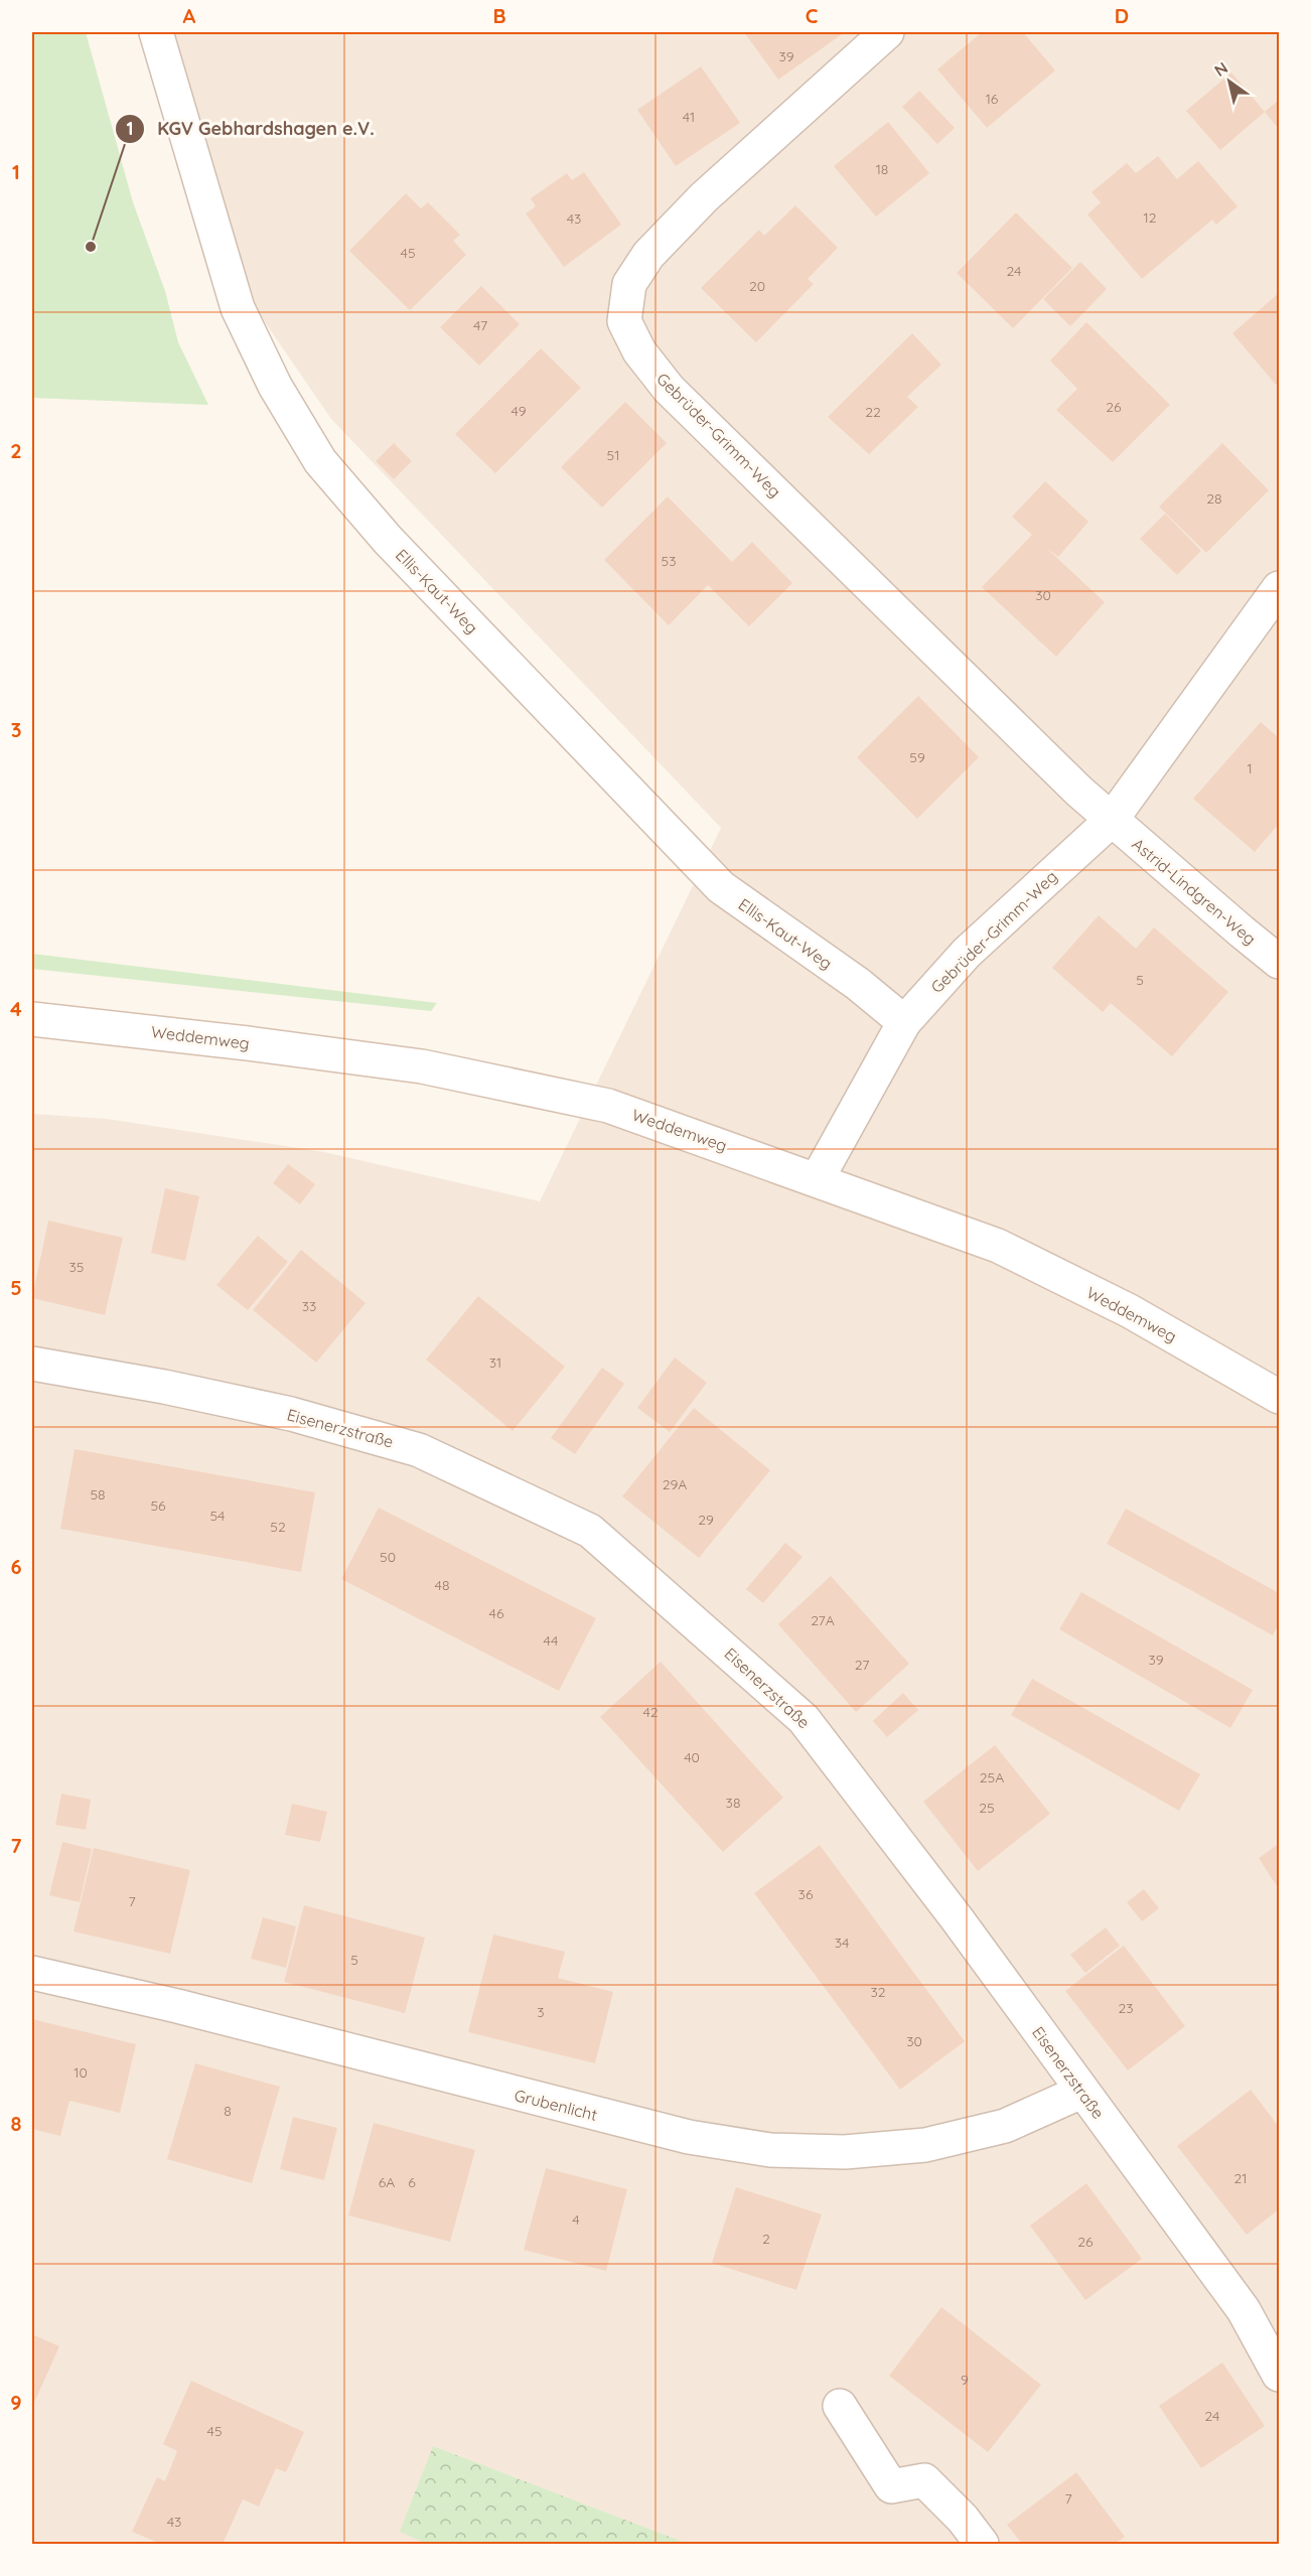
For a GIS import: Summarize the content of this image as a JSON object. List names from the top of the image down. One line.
{"streets":{"street":["Gebrüder-Grimm-Weg","Ellis-Kaut-Weg","Astrid-Lindgren-Weg","Weddemweg","Eisenerzstraße","Grubenlicht"]},"crossings":[["Gebrüder-Grimm-Weg","Ellis-Kaut-Weg"],["Gebrüder-Grimm-Weg","Astrid-Lindgren-Weg"],["Gebrüder-Grimm-Weg","Weddemweg"],["Eisenerzstraße","Grubenlicht"]],"places":["KGV Gebhardshagen e.V."],"house_numbers":["39","16","41","18","12","43","45","24","20","47","26","49","22","51","28","53","30","59","1","5","35","33","31","29A","58","56","54","29","52","50","48","46","27A","44","39","27","42","40","25A","38","25","36","7","34","5","32","23","3","30","10","8","21","6A","6","4","2","26","9","24","45","7","43"],"north":"top left","grid":{"columns":["A","B","C","D"],"rows":["1","2","3","4","5","6","7","8","9"]}}
